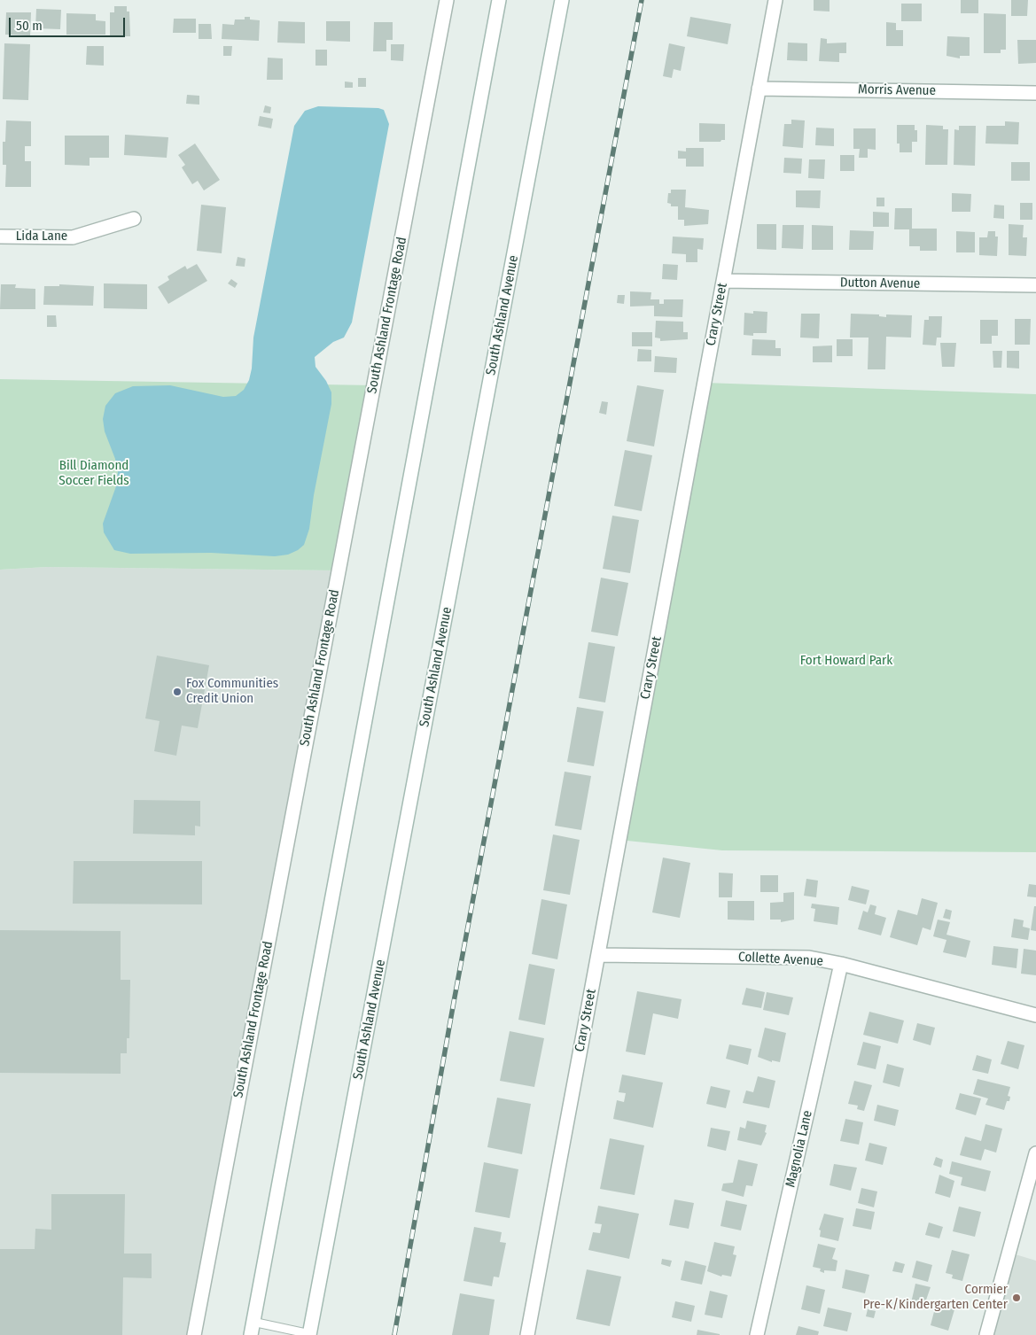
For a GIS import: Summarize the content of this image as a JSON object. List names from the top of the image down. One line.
{"streets":{"street":["Morris Avenue","Lida Lane","Dutton Avenue","Crary Street","South Ashland Frontage Road","South Ashland Avenue","Collette Avenue","Magnolia Lane"]},"crossings":[["Morris Avenue","Crary Street"],["Dutton Avenue","Crary Street"],["Crary Street","Collette Avenue"],["Collette Avenue","Magnolia Lane"]],"parks":["Bill Diamond Soccer Fields","Fort Howard Park"],"places":["Fox Communities Credit Union","Cormier Pre-K/Kindergarten Center"],"scale_bar":"50 m"}
